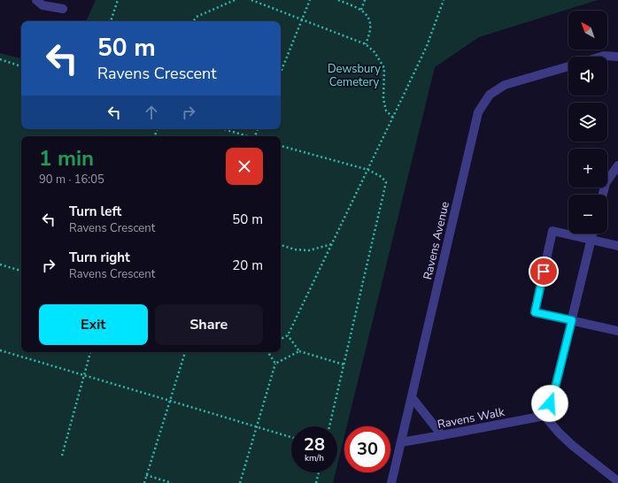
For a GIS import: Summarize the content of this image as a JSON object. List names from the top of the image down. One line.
{"streets":{"street":["Ravens Avenue","Ravens Walk"]},"crossings":[["Ravens Avenue","Ravens Walk"]],"parks":["Dewsbury Cemetery"],"north":"top left","page":{"map_buttons":["+","−"],"turn":["50 m","Ravens Crescent"],"heading":["1 min","90 m · 16:05"],"list":[{"name":"Turn left","note":"Ravens Crescent","value":"50 m"},{"name":"Turn right","note":"Ravens Crescent","value":"20 m"}],"buttons":["Exit","Share"],"speed":"28 km/h","limit":"30"}}
